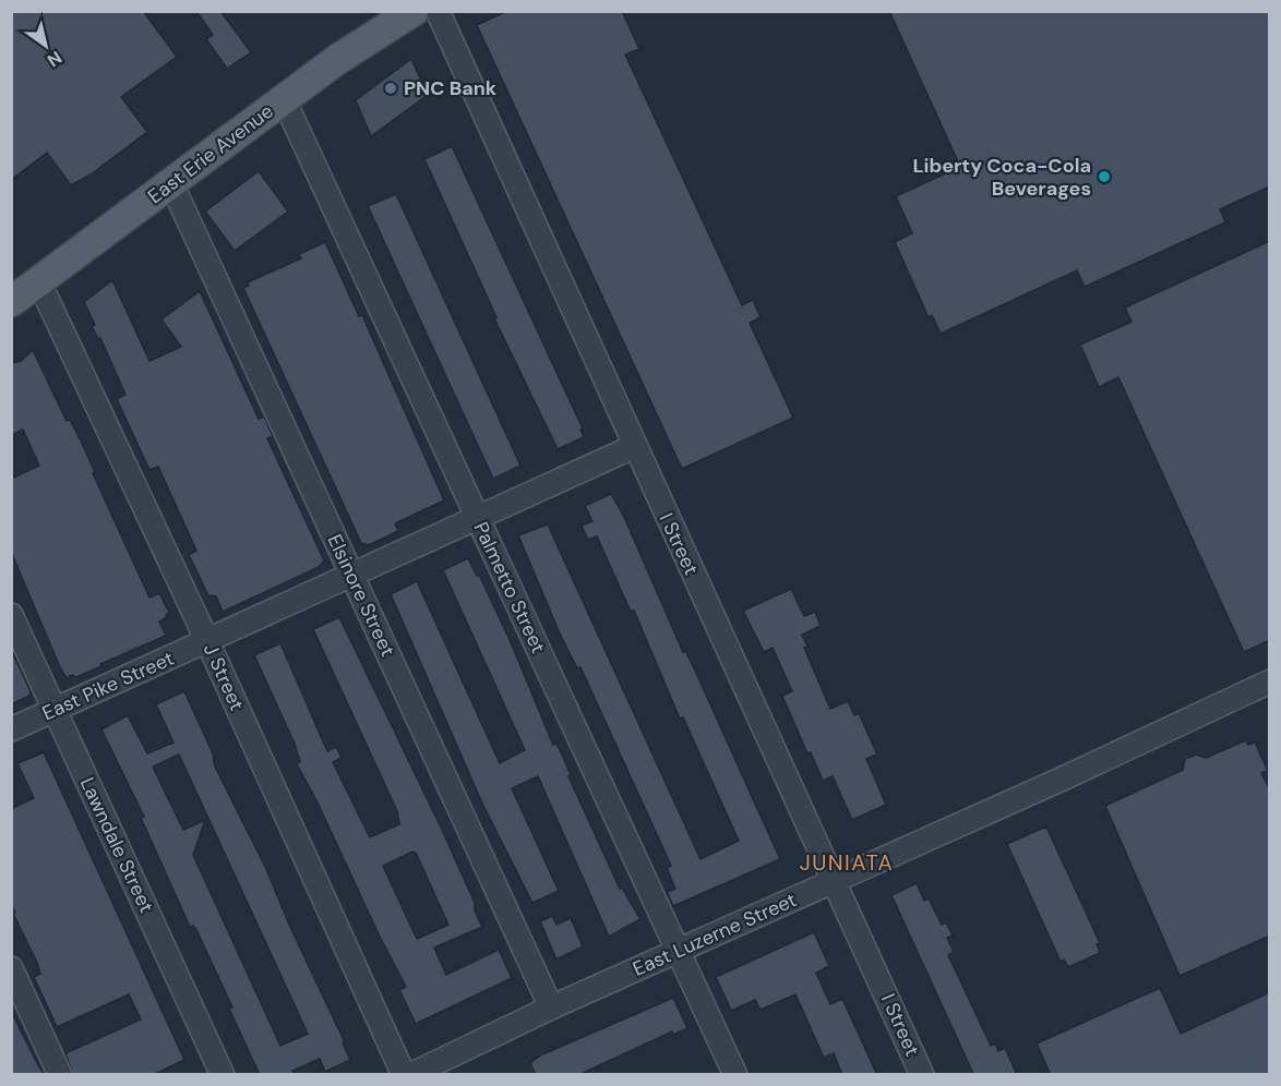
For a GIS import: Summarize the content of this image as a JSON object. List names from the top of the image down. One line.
{"streets":{"main road":["East Erie Avenue"],"street":["I Street","Palmetto Street","Elsinore Street","J Street","East Pike Street","Lawndale Street","East Luzerne Street"]},"crossings":[["East Erie Avenue","Palmetto Street"],["East Erie Avenue","Elsinore Street"],["East Erie Avenue","J Street"],["I Street","East Pike Street"],["I Street","East Luzerne Street"],["Palmetto Street","East Pike Street"],["Palmetto Street","East Luzerne Street"],["Elsinore Street","East Pike Street"],["Elsinore Street","East Luzerne Street"],["J Street","East Pike Street"],["East Pike Street","Lawndale Street"]],"districts":["JUNIATA"],"places":["PNC Bank","Liberty Coca-Cola Beverages"],"north":"bottom right"}
